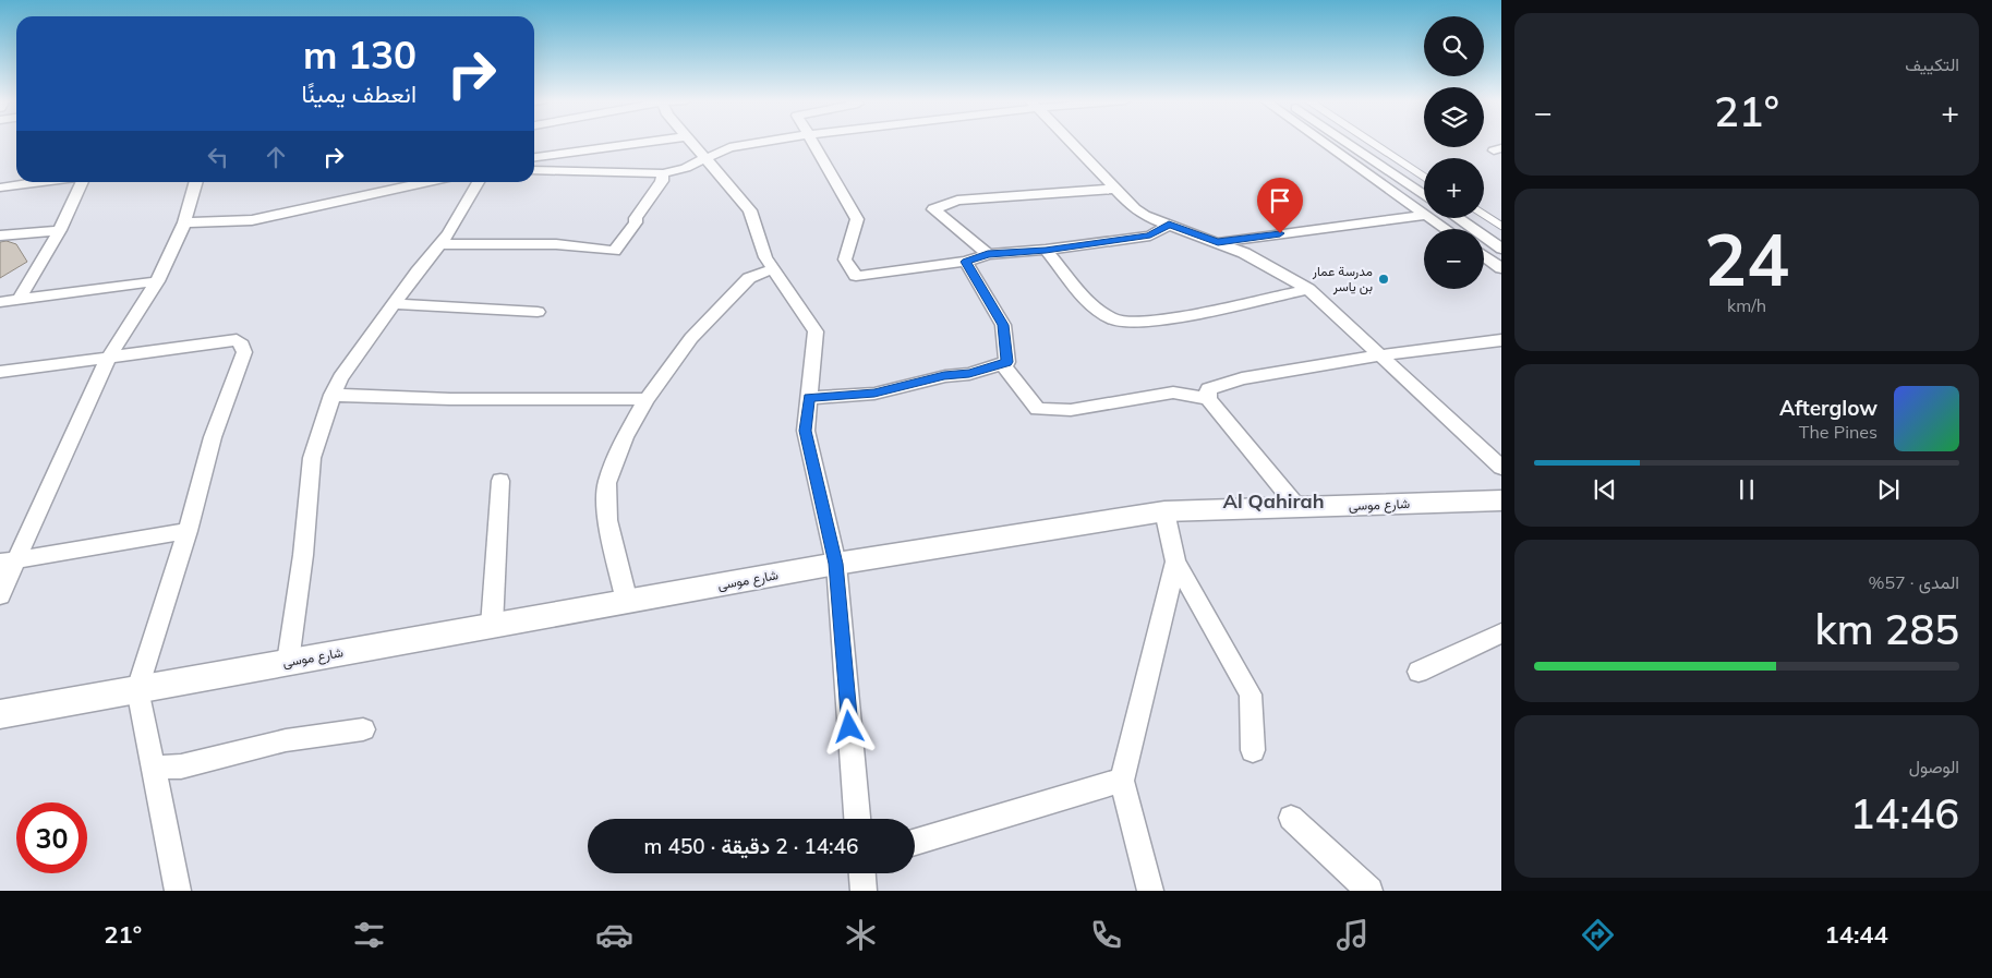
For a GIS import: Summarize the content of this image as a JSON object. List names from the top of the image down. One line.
{"streets":{"street":["شارع موسى"]},"districts":["Al Qahirah"],"places":["مدرسة عمار بن ياسر"],"page":{"tile":["التكييف",["24","km/h"],["المدى · 57%","285 km"],["الوصول","14:46"]],"map_buttons":["+","−"],"turn":["130 m","انعطف يمينًا"],"heat":["−","21°","+"],"song":["Afterglow","The Pines"],"limit":"30","trip":"14:46 · 2 دقيقة · 450 m","tabs":["14:44","21°"]}}
